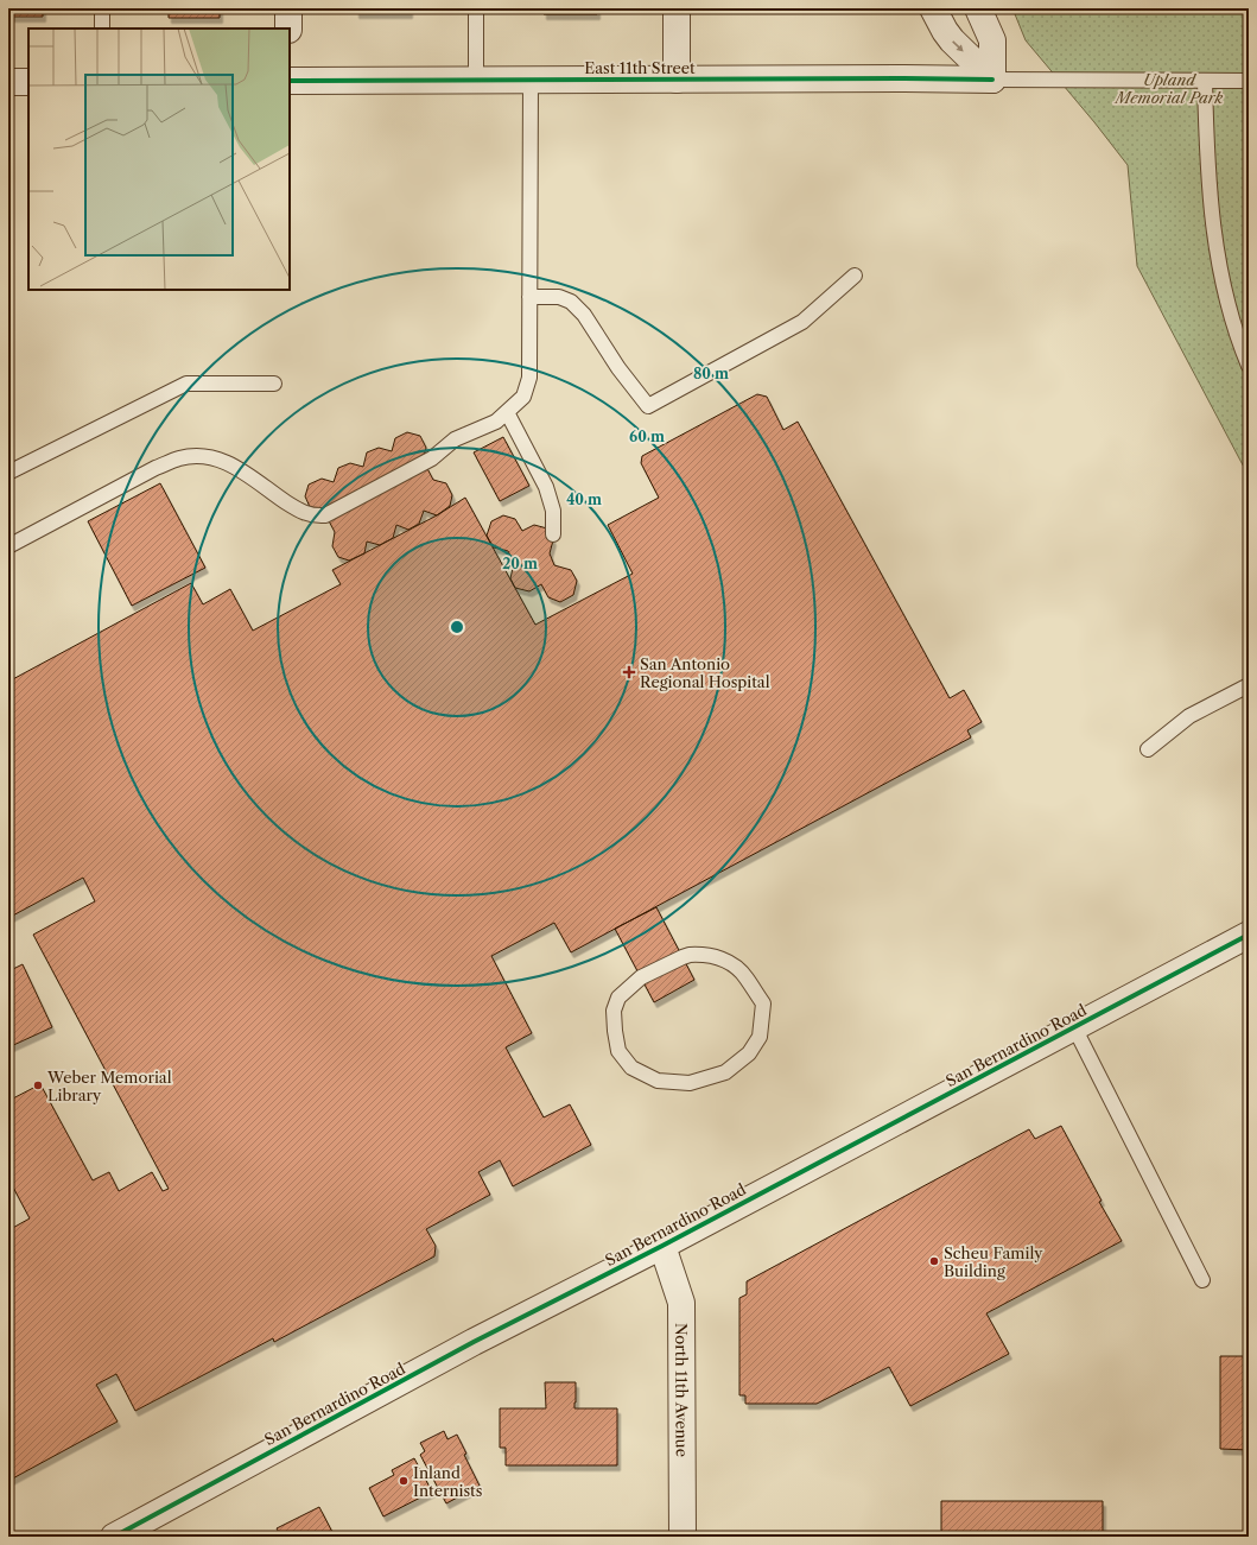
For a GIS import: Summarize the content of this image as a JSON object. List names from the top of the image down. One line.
{"streets":{"street":["East 11th Street","San Bernardino Road","North 11th Avenue"]},"crossings":[["San Bernardino Road","North 11th Avenue"]],"parks":["Upland Memorial Park"],"places":{"health":["San Antonio Regional Hospital"],"other":["Weber Memorial Library","Scheu Family Building","Inland Internists"]},"rings":["80 m","60 m","40 m","20 m"]}
